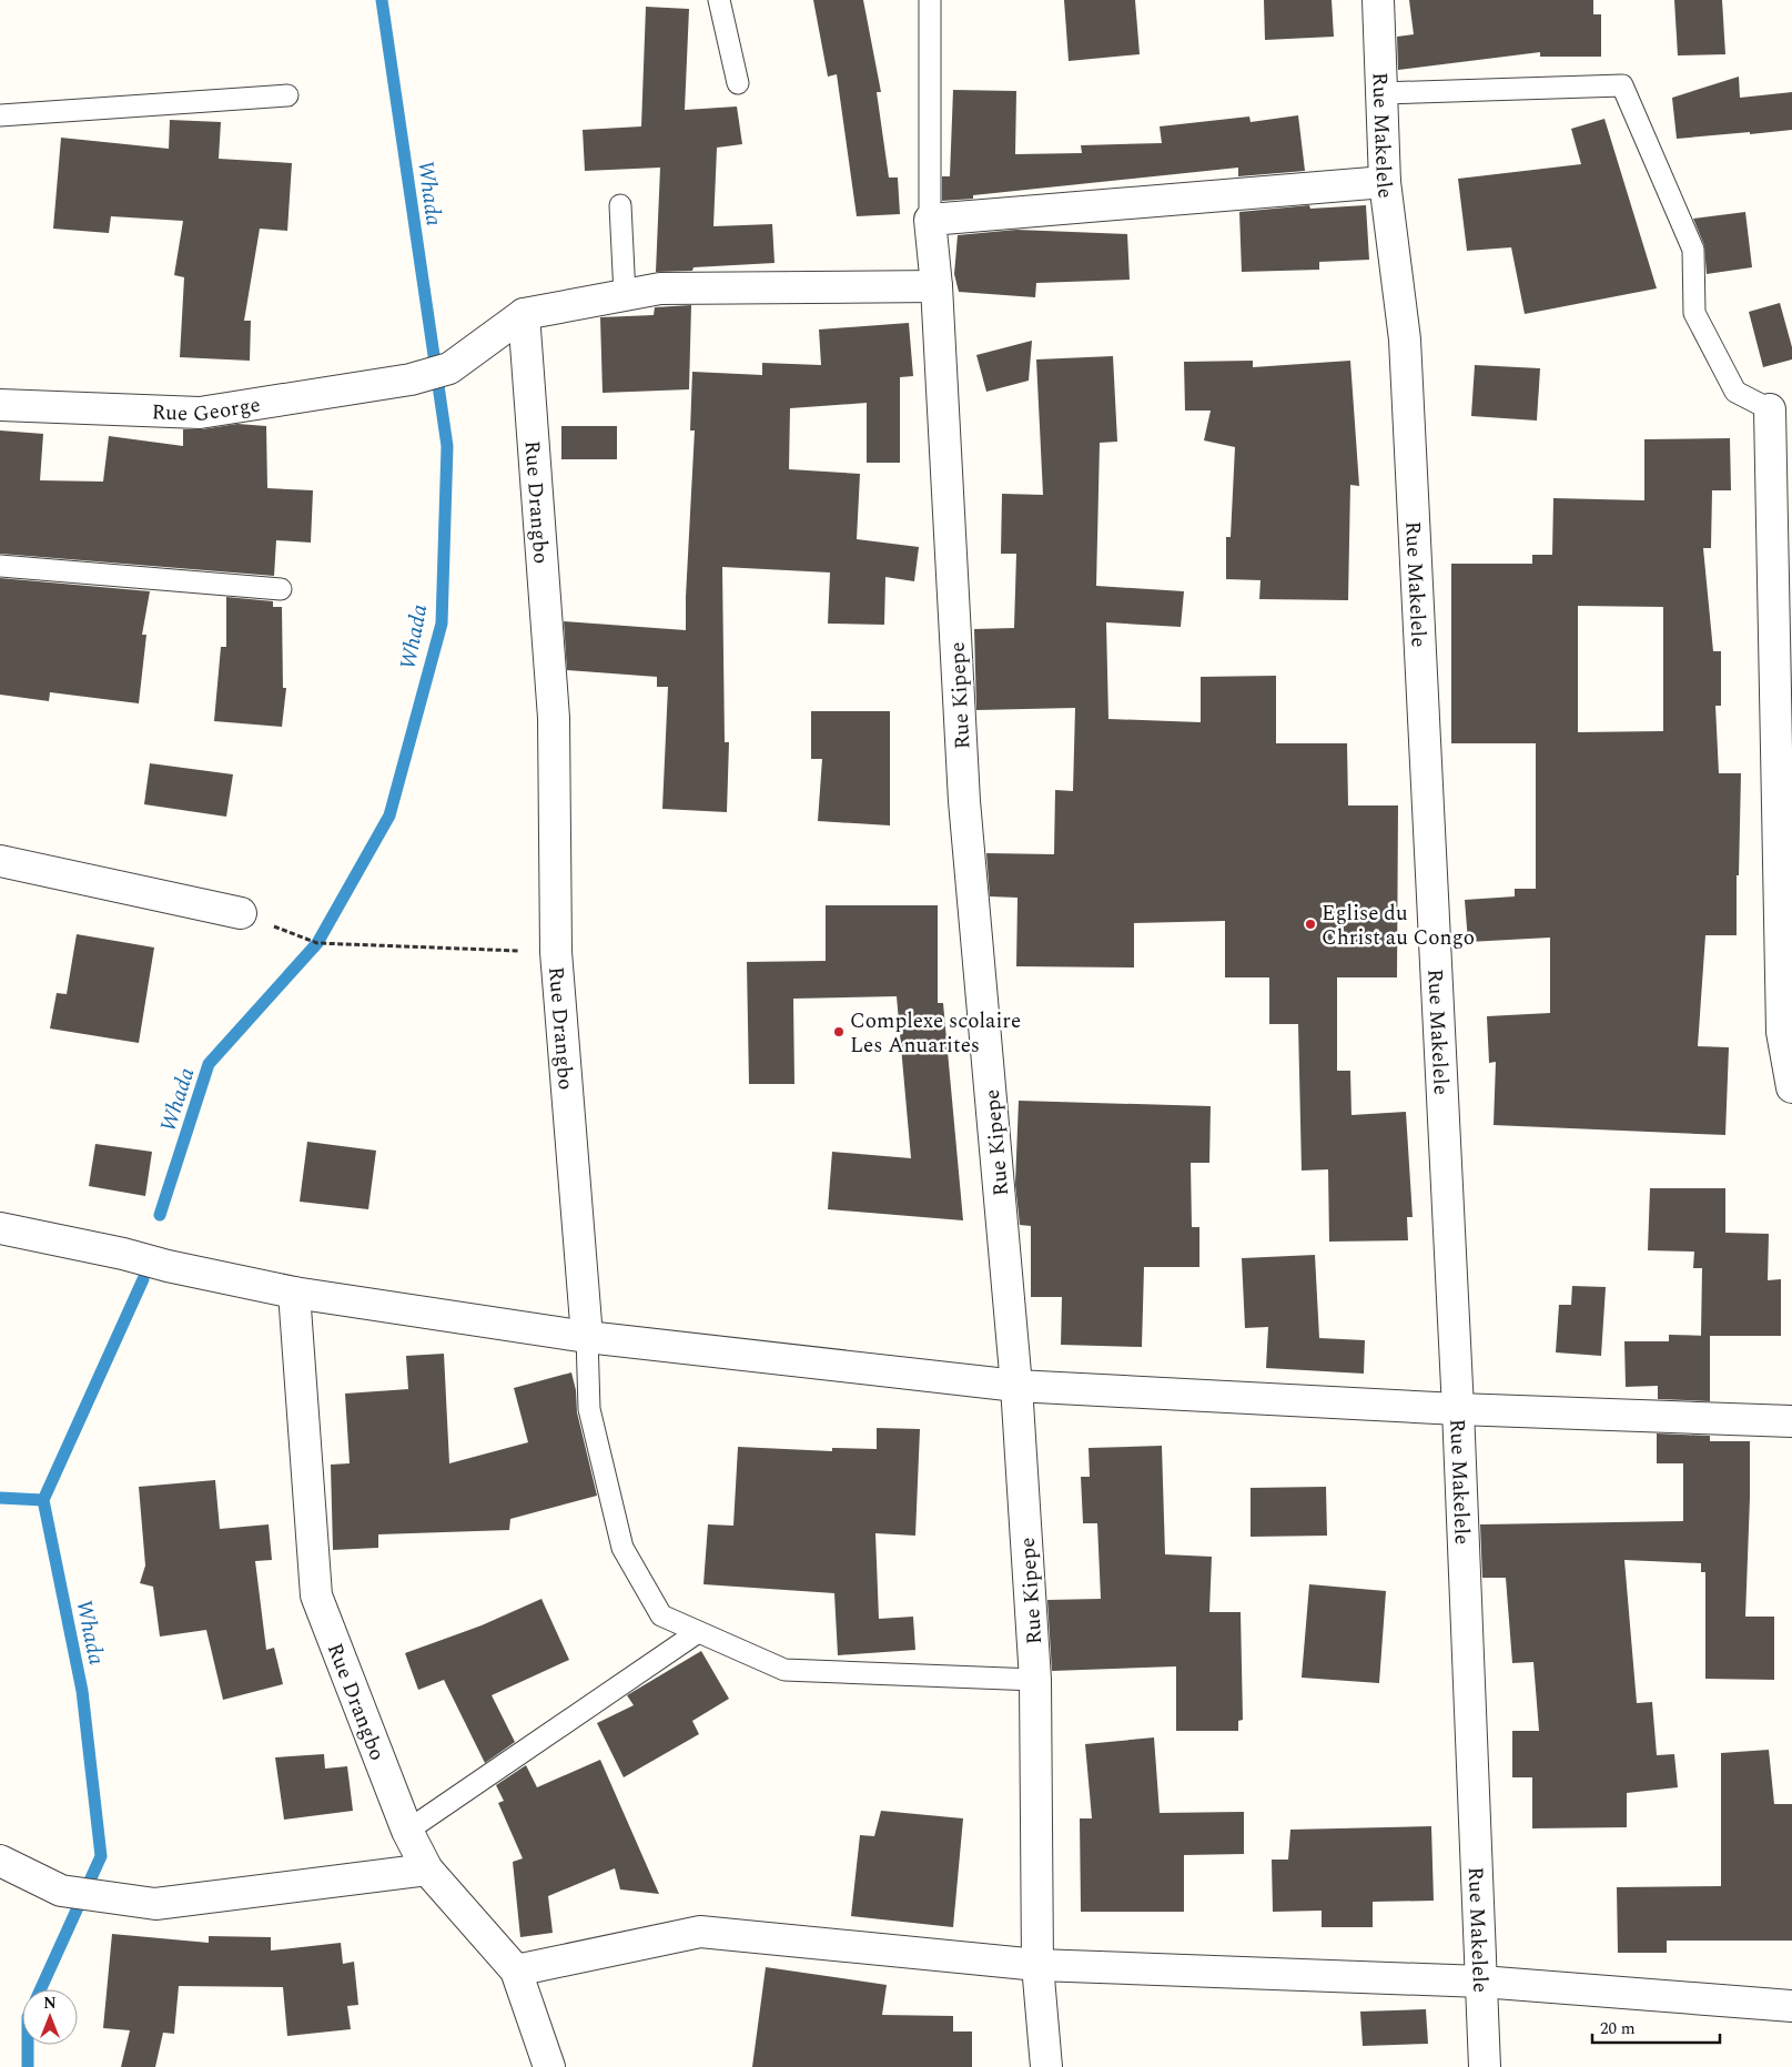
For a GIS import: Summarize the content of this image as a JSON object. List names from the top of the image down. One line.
{"streets":{"street":["Rue Makelele","Rue George","Rue Drangbo","Rue Kipepe"]},"crossings":[["Rue George","Rue Drangbo"]],"water":["Whada"],"places":["Eglise du Christ au Congo","Complexe scolaire Les Anuarites"],"scale_bar":"20 m","north":"top"}
